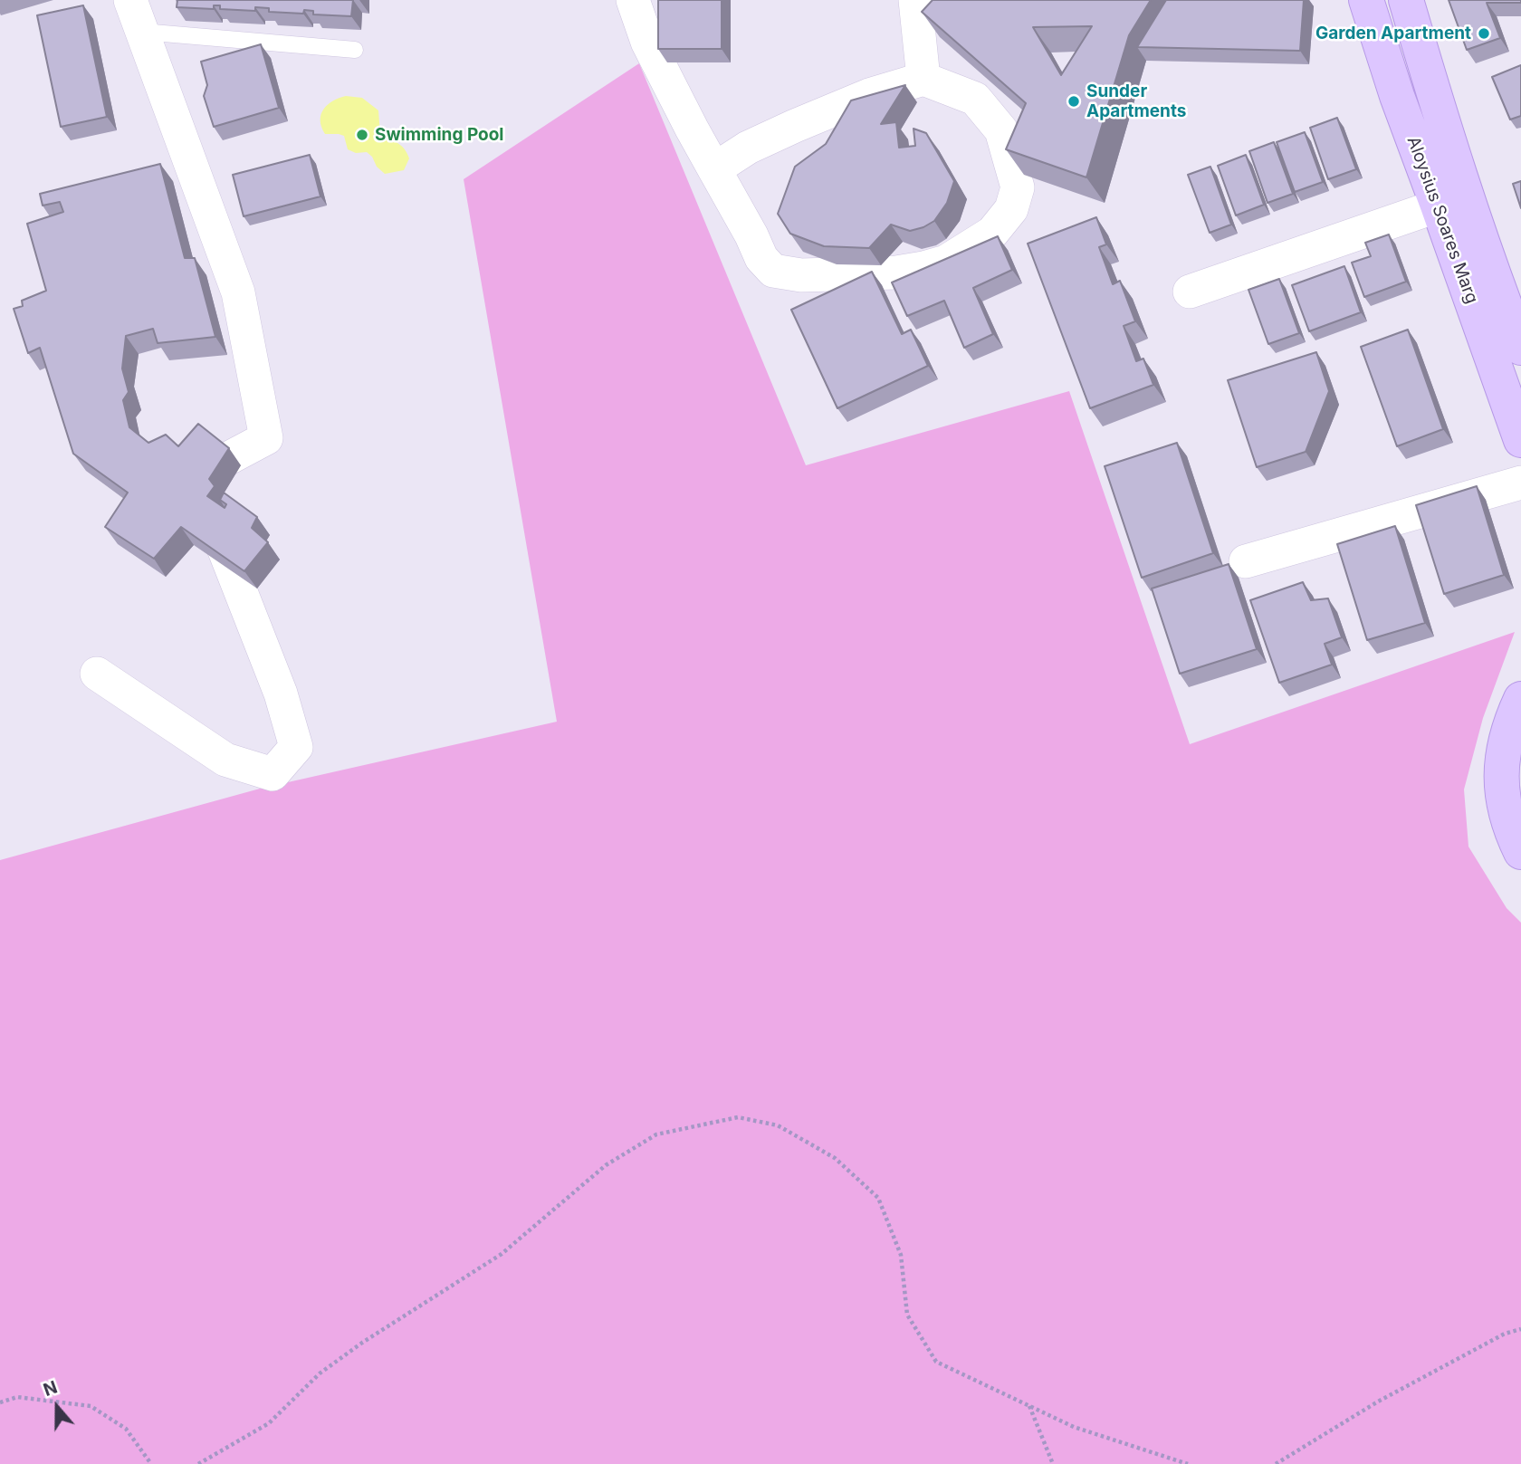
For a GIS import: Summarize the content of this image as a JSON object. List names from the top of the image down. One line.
{"streets":{"main road":["Aloysius Soares Marg"]},"places":["Garden Apartment","Sunder Apartments","Swimming Pool"],"north":"top"}
